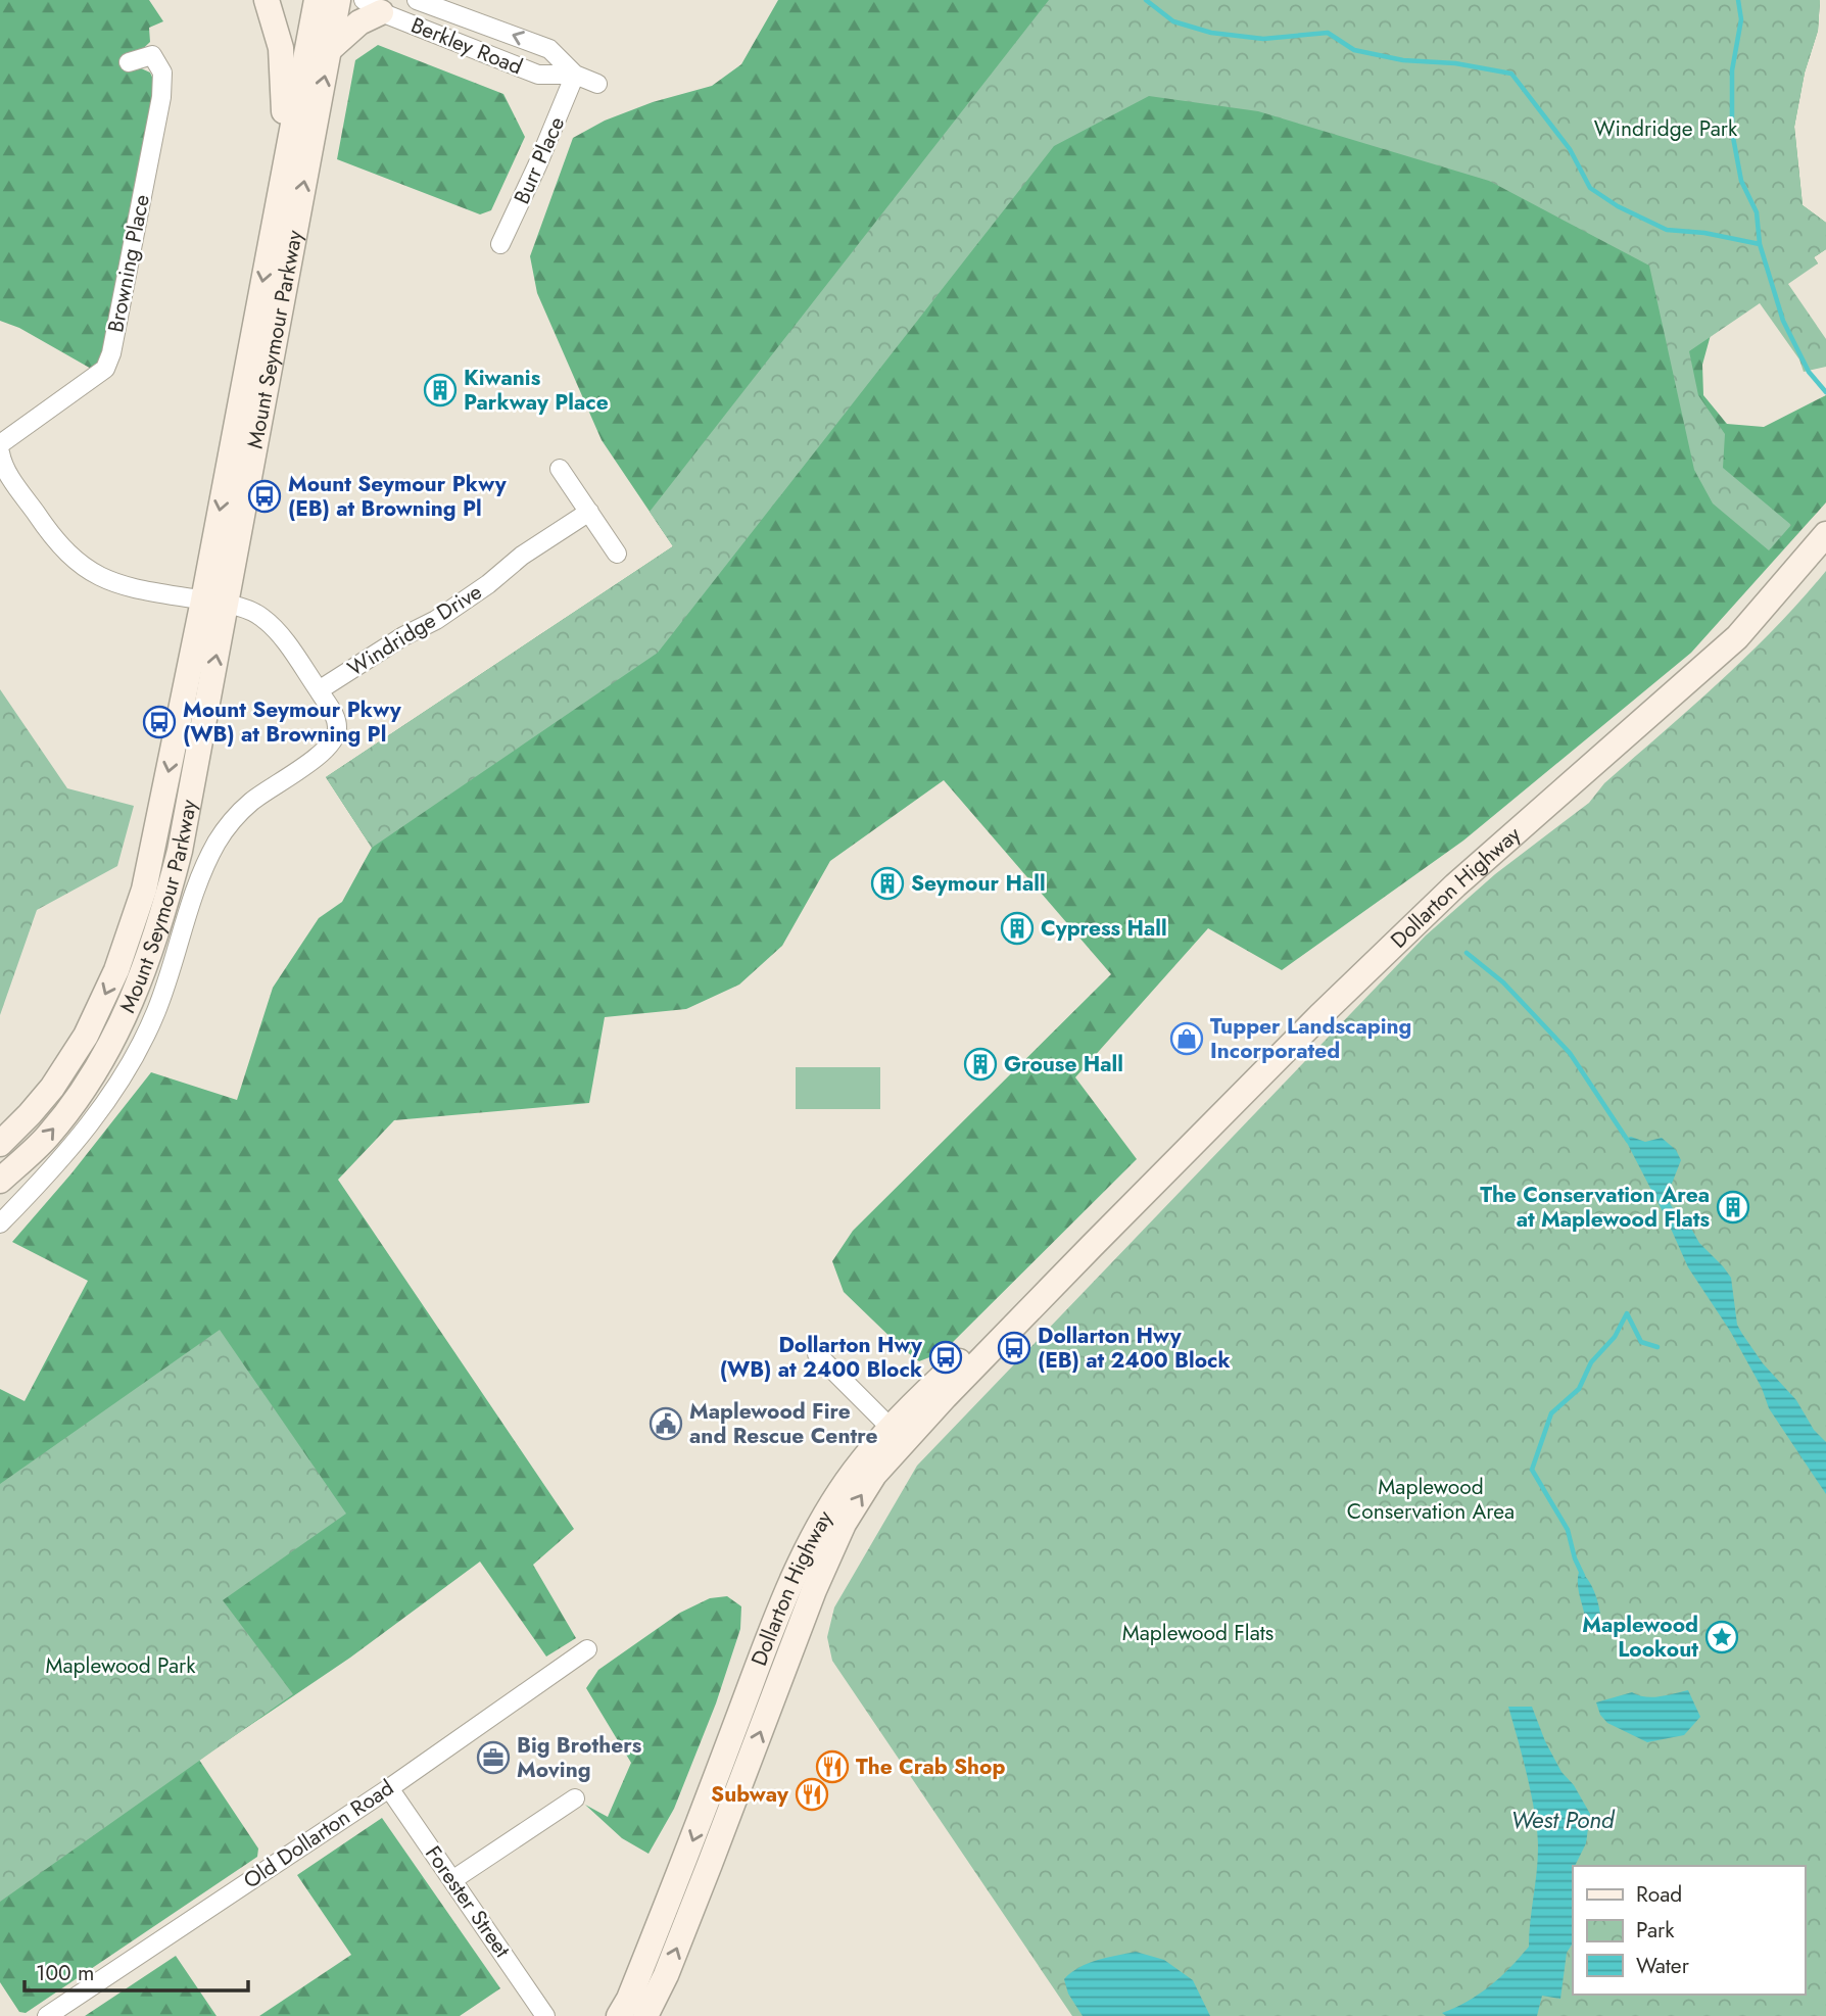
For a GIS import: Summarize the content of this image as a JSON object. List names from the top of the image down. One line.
{"streets":{"main road":["Mount Seymour Parkway","Dollarton Highway"],"street":["Berkley Road","Burr Place","Browning Place","Windridge Drive","Old Dollarton Road","Forester Street"]},"crossings":[["Berkley Road","Burr Place"],["Old Dollarton Road","Forester Street"]],"water":["West Pond"],"parks":["Windridge Park","Maplewood Conservation Area","Maplewood Flats","Maplewood Park"],"places":{"building":["Kiwanis Parkway Place","Seymour Hall","Cypress Hall","Grouse Hall","The Conservation Area at Maplewood Flats"],"bus stop":["Mount Seymour Pkwy (EB) at Browning Pl","Mount Seymour Pkwy (WB) at Browning Pl","Dollarton Hwy (EB) at 2400 Block","Dollarton Hwy (WB) at 2400 Block"],"shop":["Tupper Landscaping Incorporated"],"public building":["Maplewood Fire and Rescue Centre"],"place":["Maplewood Lookout"],"office":["Big Brothers Moving"],"restaurant":["The Crab Shop","Subway"]},"legend":["Road","Park","Water"],"scale_bar":"100 m"}
